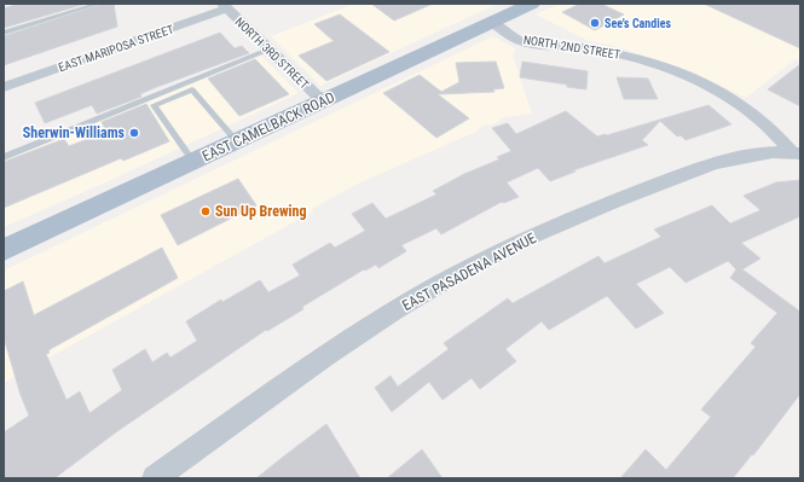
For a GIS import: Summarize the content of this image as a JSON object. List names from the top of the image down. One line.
{"streets":{"main road":["EAST CAMELBACK ROAD"],"street":["NORTH 2ND STREET","EAST MARIPOSA STREET","NORTH 3RD STREET","EAST PASADENA AVENUE"]},"crossings":[["NORTH 2ND STREET","EAST CAMELBACK ROAD"],["NORTH 2ND STREET","EAST PASADENA AVENUE"],["EAST MARIPOSA STREET","NORTH 3RD STREET"],["NORTH 3RD STREET","EAST CAMELBACK ROAD"]],"places":["See's Candies","Sherwin-Williams","Sun Up Brewing"]}
